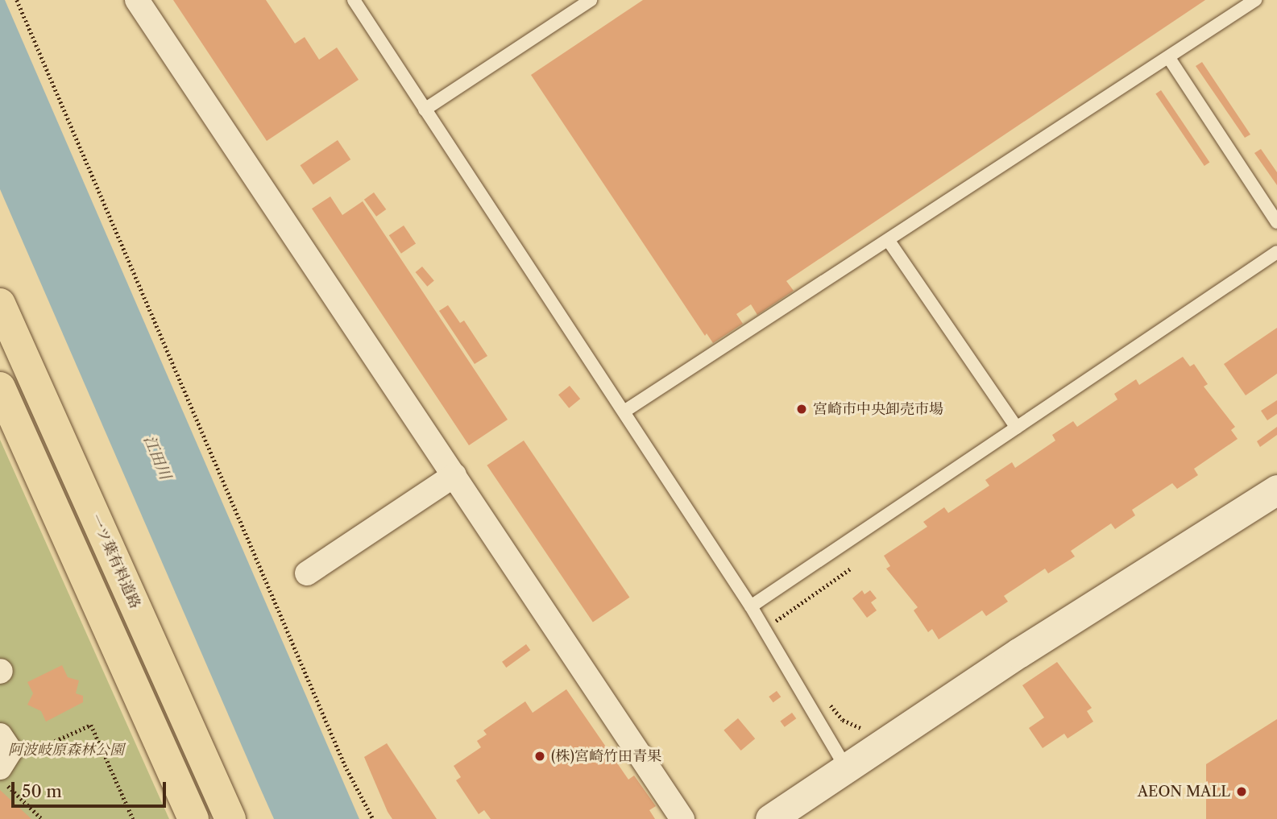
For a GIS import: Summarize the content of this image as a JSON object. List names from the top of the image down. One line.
{"streets":{"main road":["一ツ葉有料道路"]},"water":["江田川"],"parks":["阿波岐原森林公園"],"places":["宮崎市中央卸売市場","(株)宮崎竹田青果","AEON MALL"],"scale_bar":"50 m"}
